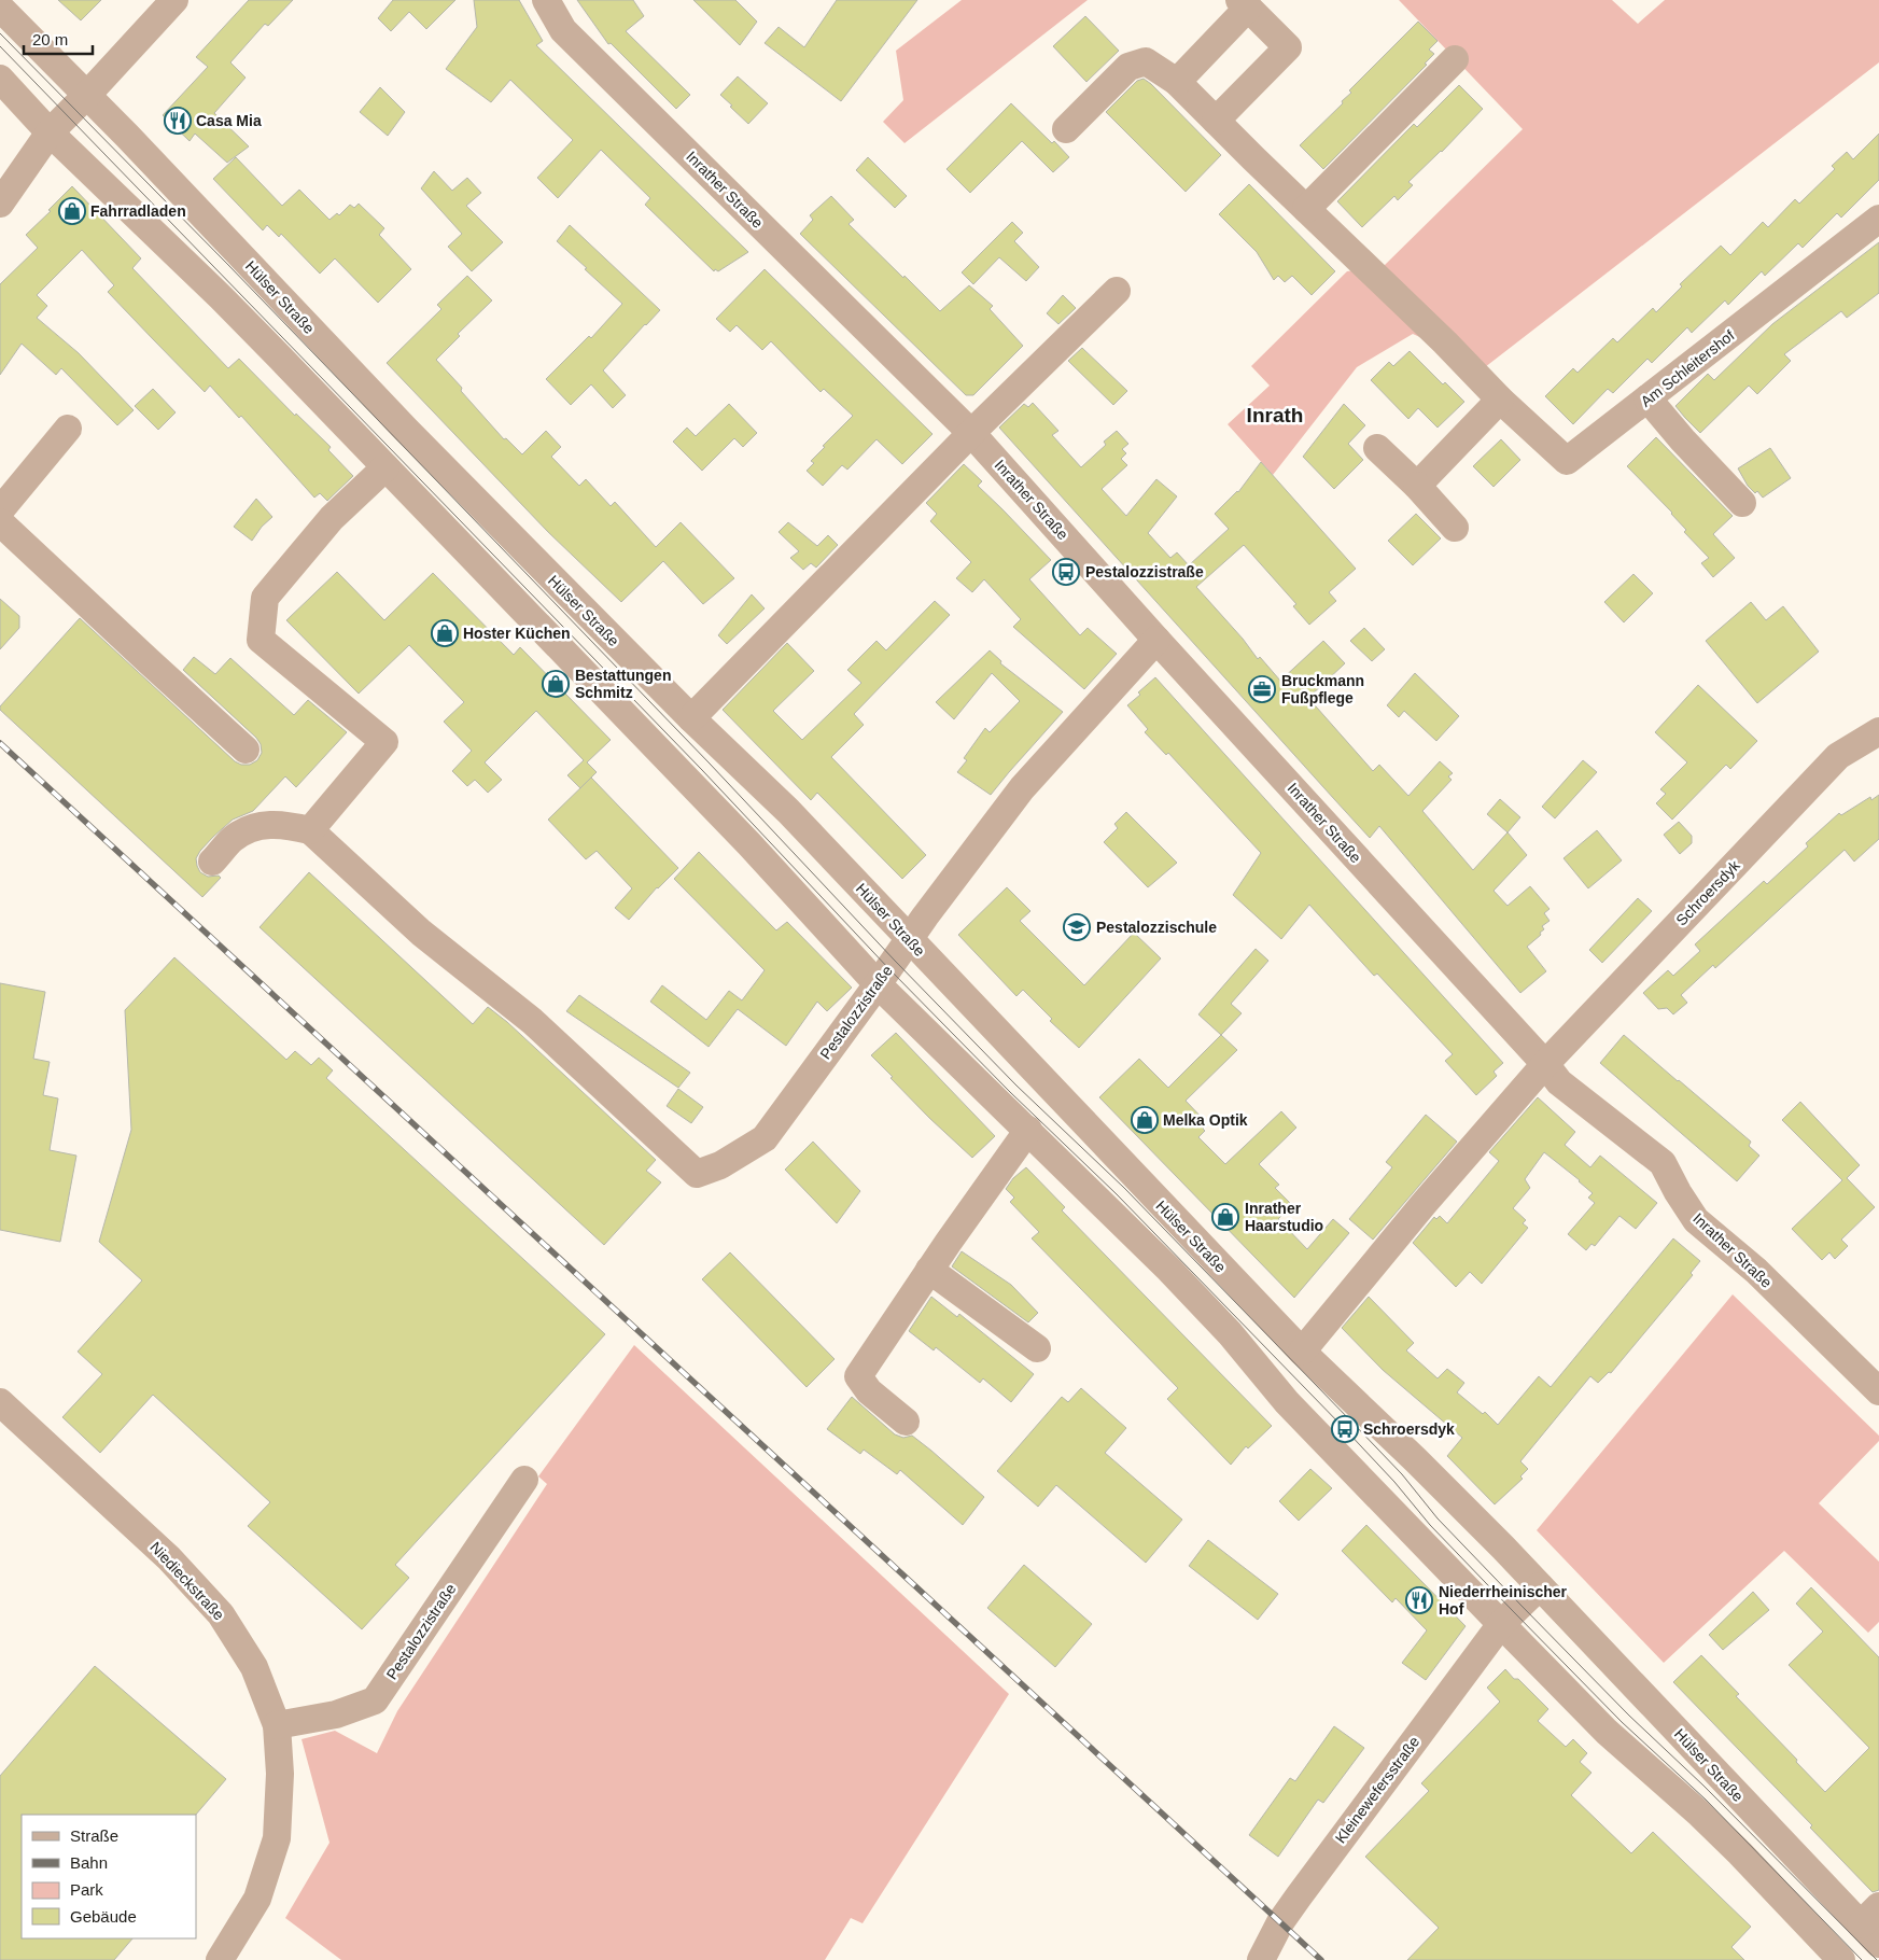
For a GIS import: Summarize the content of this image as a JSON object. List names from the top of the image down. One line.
{"streets":{"street":["Inrather Straße","Hülser Straße","Am Schleitershof","Schroersdyk","Pestalozzistraße","Niedieckstraße","Kleinewefersstraße"]},"crossings":[["Inrather Straße","Schroersdyk"],["Inrather Straße","Pestalozzistraße"],["Hülser Straße","Pestalozzistraße"],["Pestalozzistraße","Niedieckstraße"]],"districts":["Inrath"],"places":{"restaurant":["Casa Mia","Niederrheinischer Hof"],"shop":["Fahrradladen","Hoster Küchen","Bestattungen Schmitz","Melka Optik","Inrather Haarstudio"],"bus stop":["Pestalozzistraße","Schroersdyk"],"office":["Bruckmann Fußpflege"],"school or university":["Pestalozzischule"]},"legend":["Straße","Bahn","Park","Gebäude"],"scale_bar":"20 m"}
